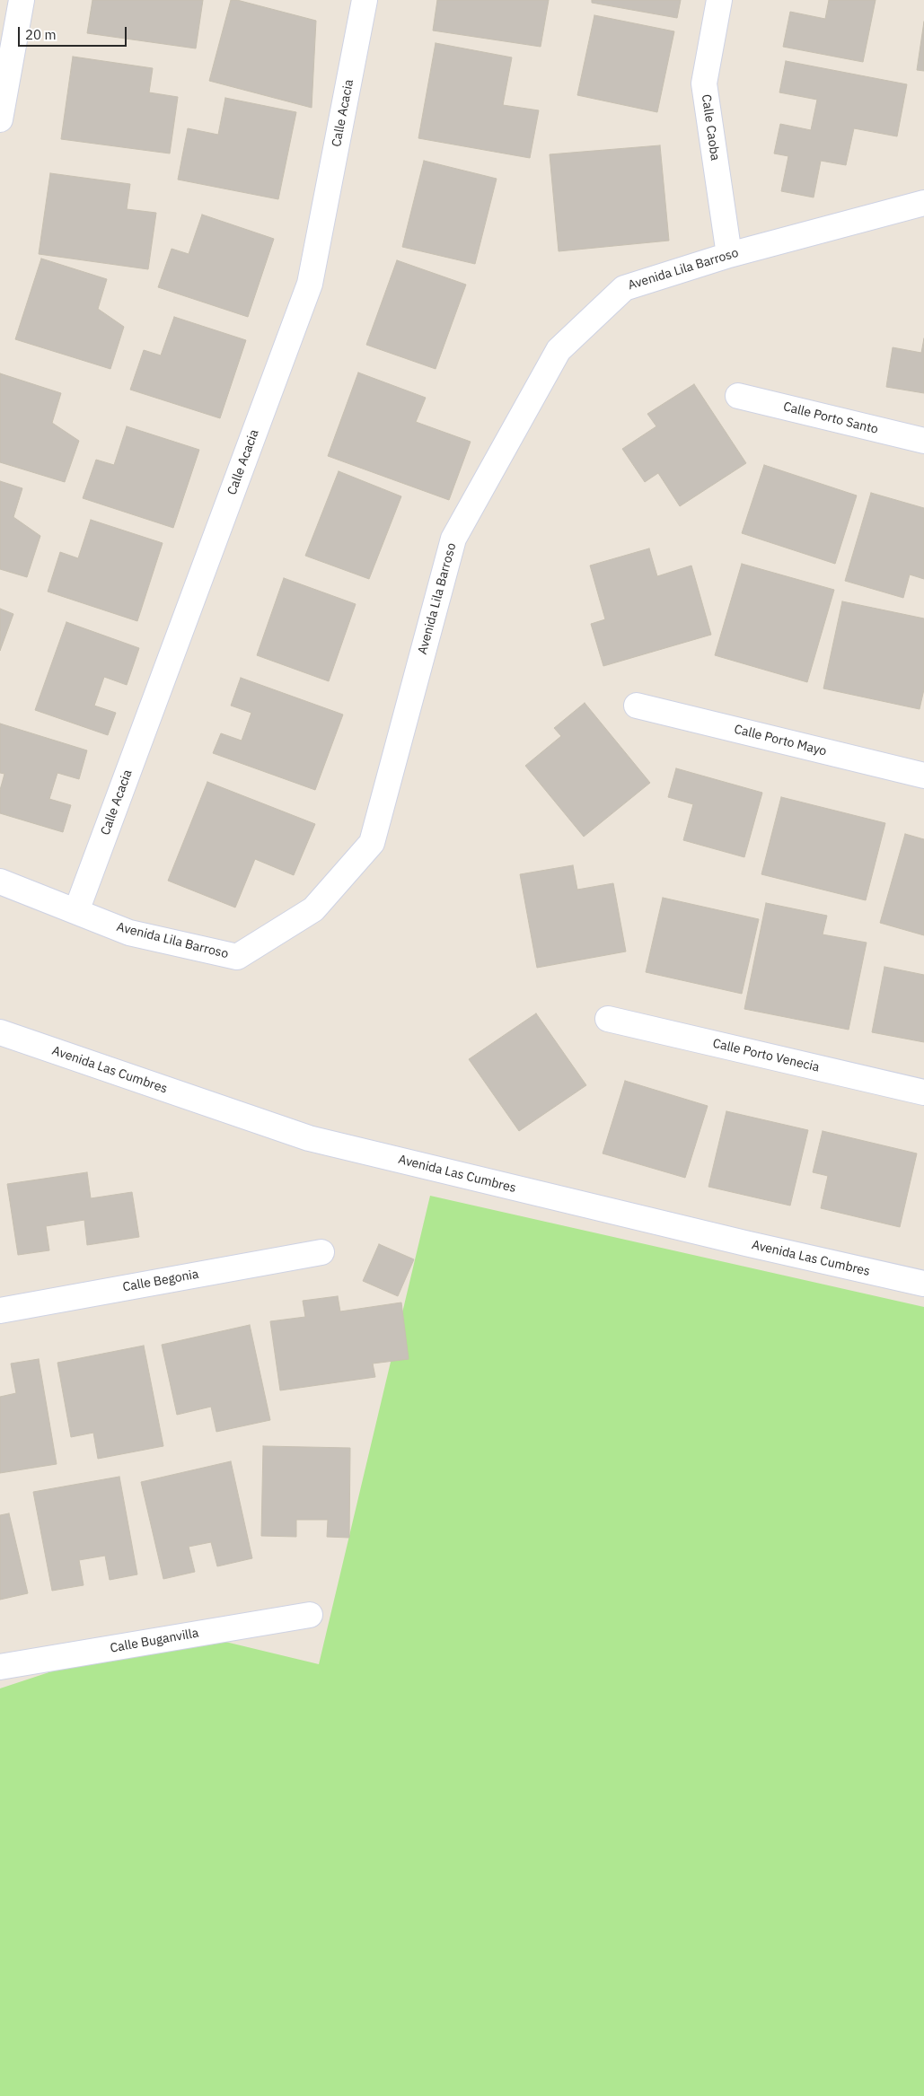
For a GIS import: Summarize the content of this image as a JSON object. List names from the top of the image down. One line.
{"streets":{"street":["Calle Acacia","Calle Caoba","Avenida Lila Barroso","Calle Porto Santo","Calle Porto Mayo","Calle Porto Venecia","Avenida Las Cumbres","Calle Begonia","Calle Buganvilla"]},"crossings":[["Calle Acacia","Avenida Lila Barroso"],["Calle Caoba","Avenida Lila Barroso"]],"scale_bar":"20 m"}
